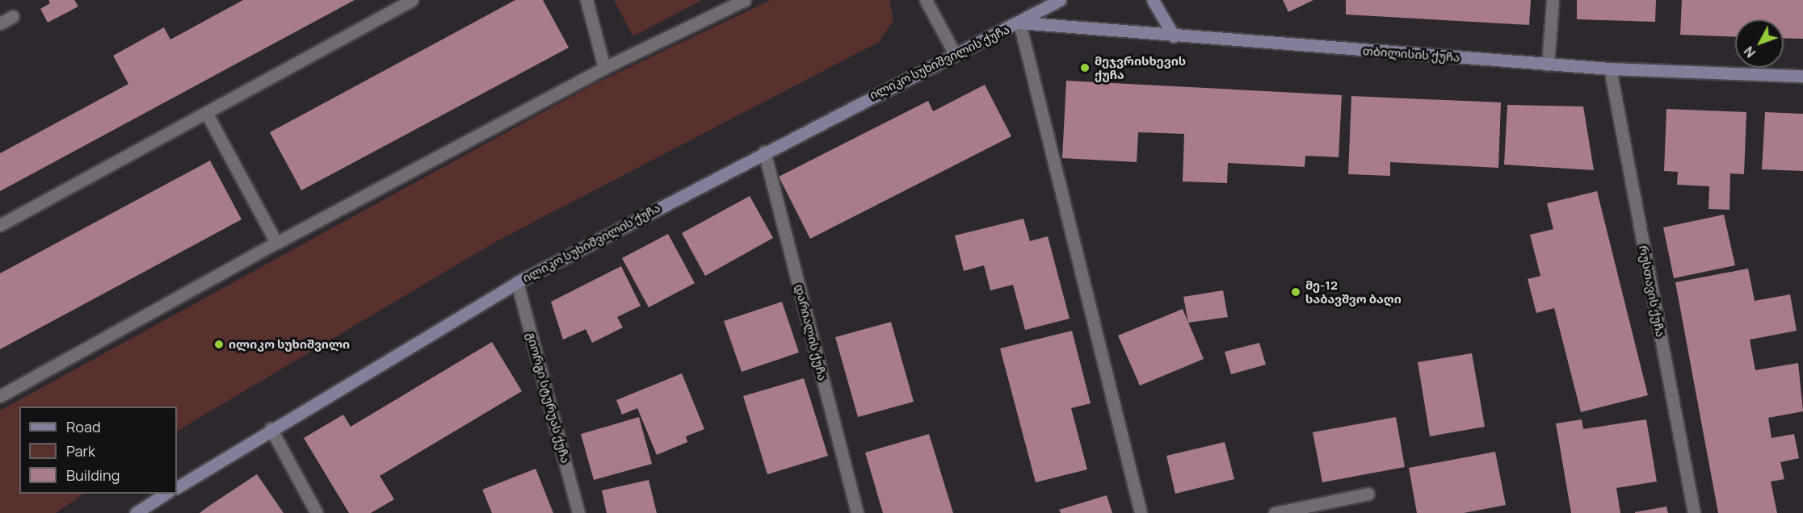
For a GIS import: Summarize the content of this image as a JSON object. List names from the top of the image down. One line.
{"streets":{"main road":["თბილისის ქუჩა","ილიკო სუხიშვილის ქუჩა"],"street":["რუსთავის ქუჩა","დარიალის ქუჩა","გიორგი სტურუას ქუჩა"]},"crossings":[["თბილისის ქუჩა","ილიკო სუხიშვილის ქუჩა"],["თბილისის ქუჩა","რუსთავის ქუჩა"],["ილიკო სუხიშვილის ქუჩა","დარიალის ქუჩა"],["ილიკო სუხიშვილის ქუჩა","გიორგი სტურუას ქუჩა"]],"places":["მეჯვრისხევის ქუჩა","მე-12 საბავშვო ბაღი","ილიკო სუხიშვილი"],"legend":["Road","Park","Building"],"north":"bottom left"}
